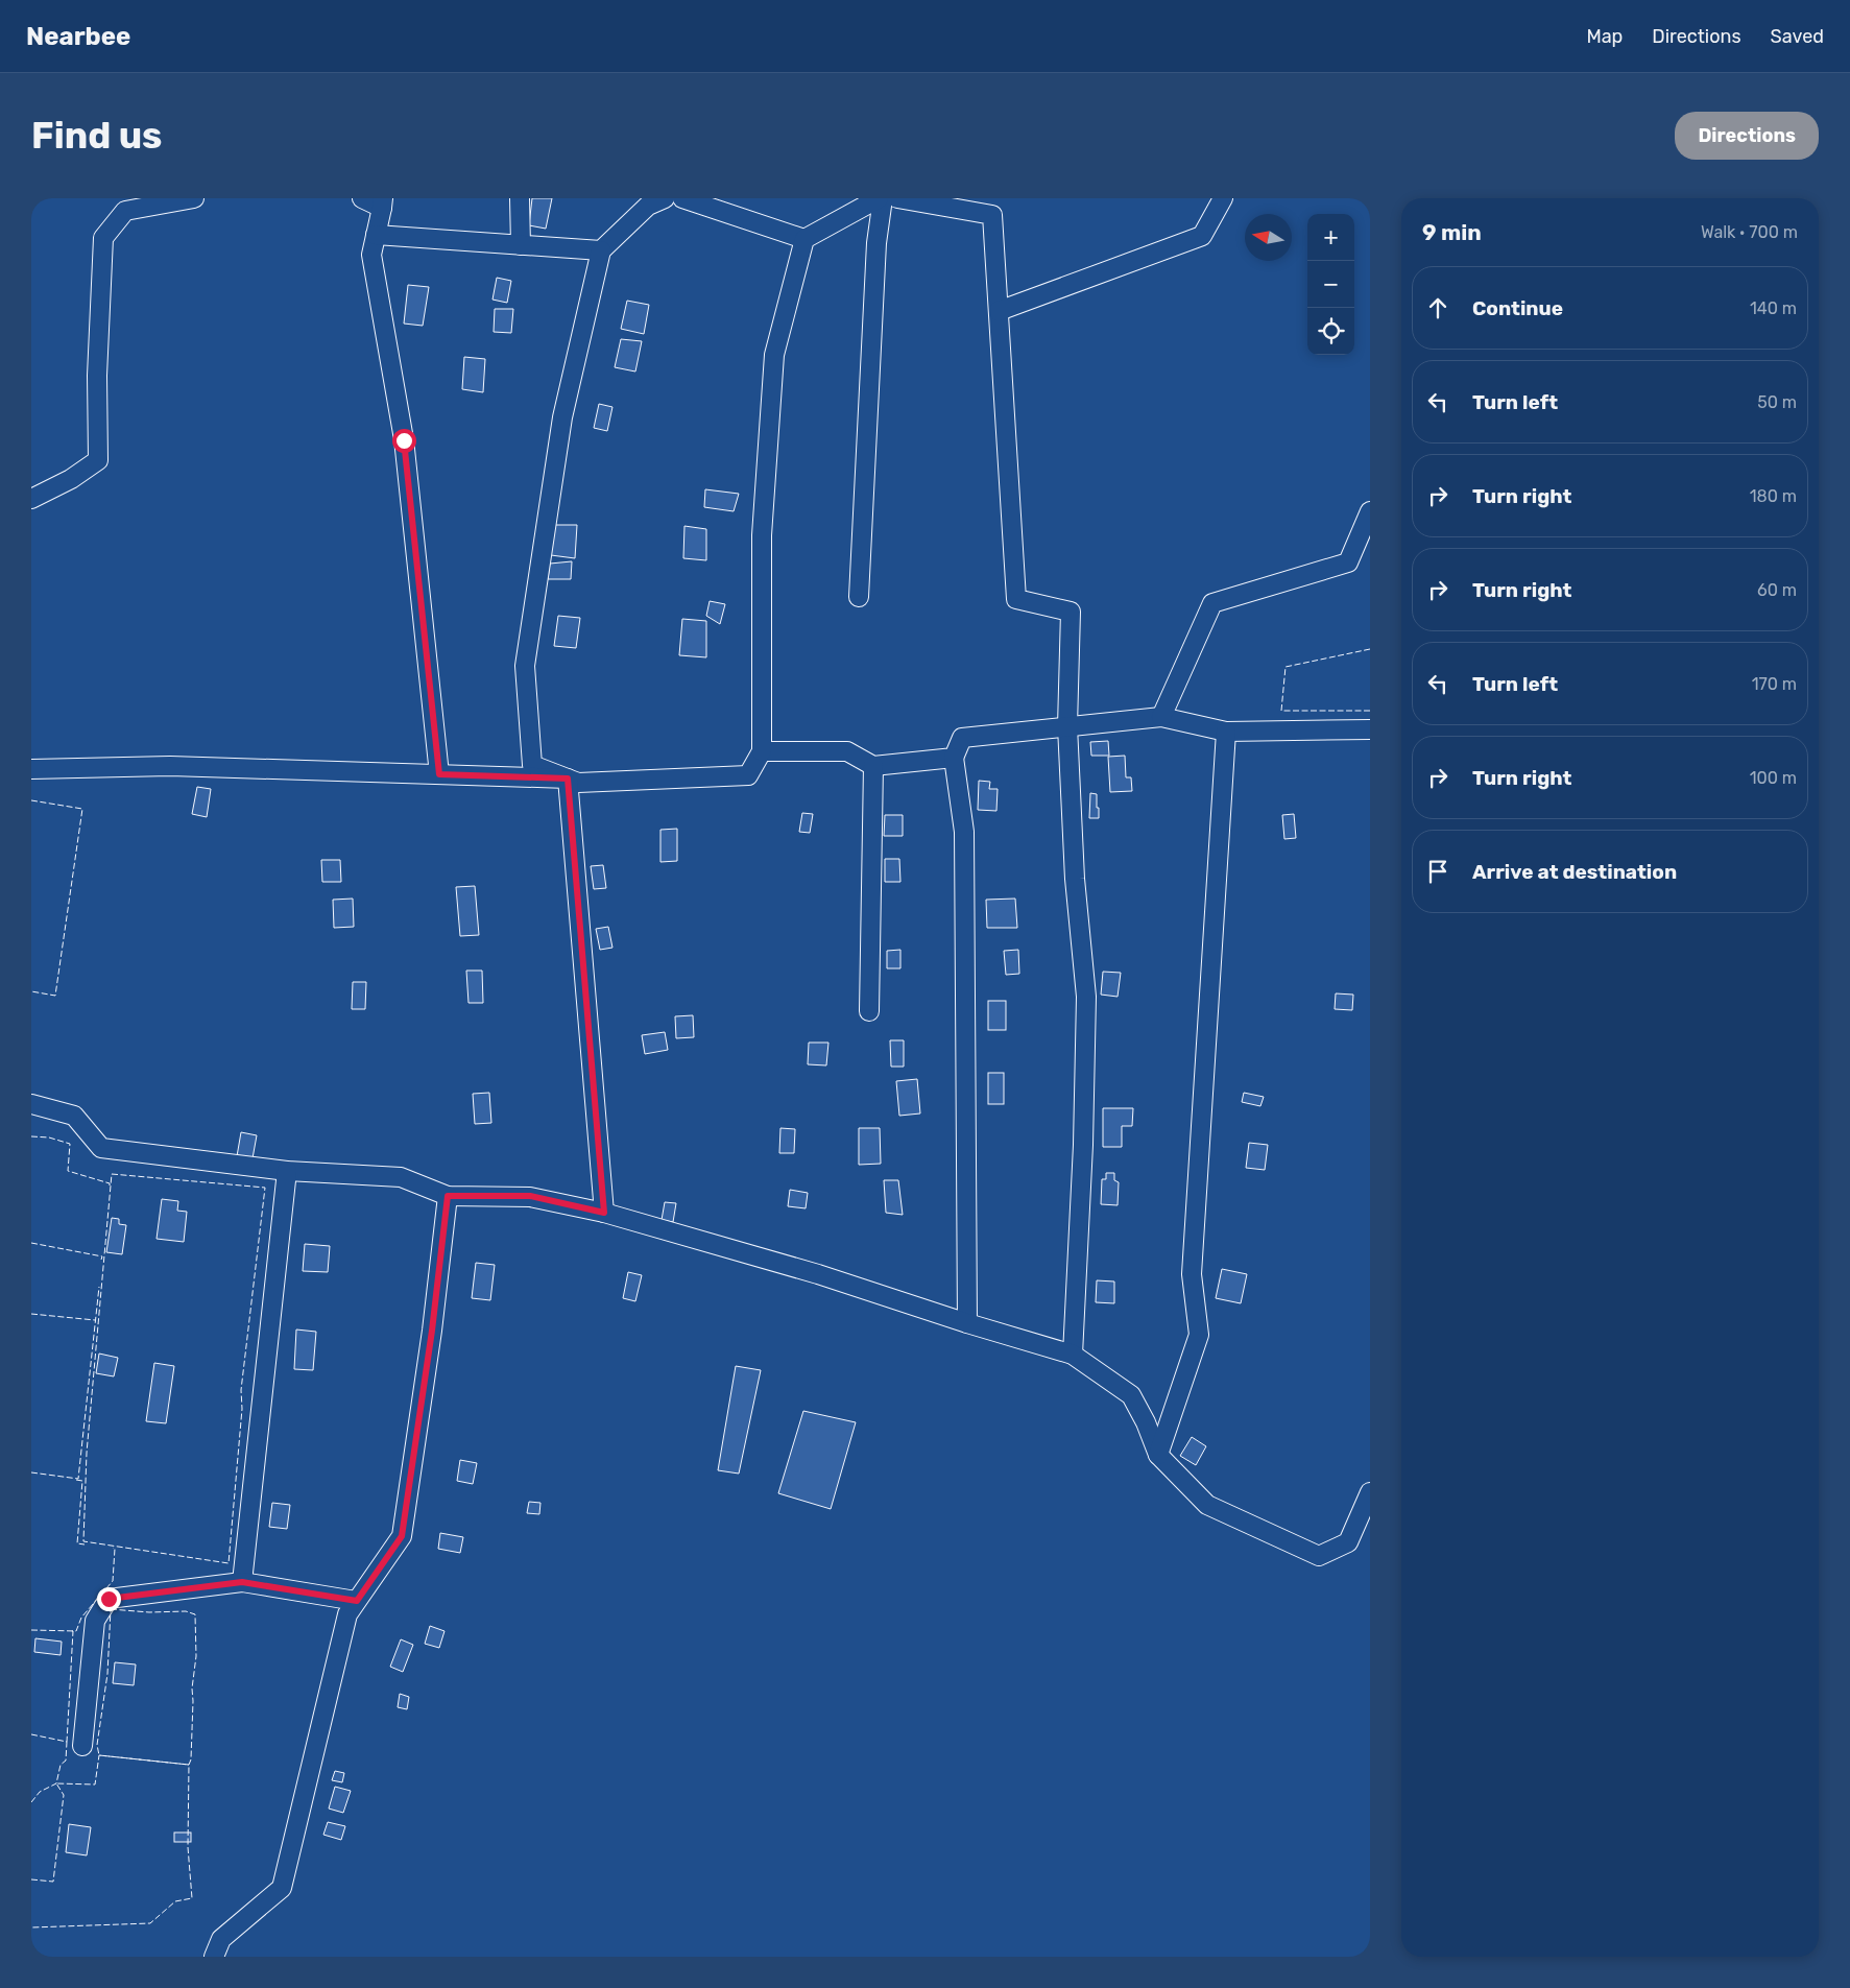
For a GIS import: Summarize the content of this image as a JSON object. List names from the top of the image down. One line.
{"north":"left","page":{"header":"Nearbee","nav":["Map","Directions","Saved"],"buttons":"Directions","title":"Find us","heading":["9 min","Walk · 700 m"],"map_buttons":["+","−"],"list":[["Continue","140 m"],["Turn left","50 m"],["Turn right","180 m"],["Turn right","60 m"],["Turn left","170 m"],["Turn right","100 m"],"Arrive at destination"]}}
